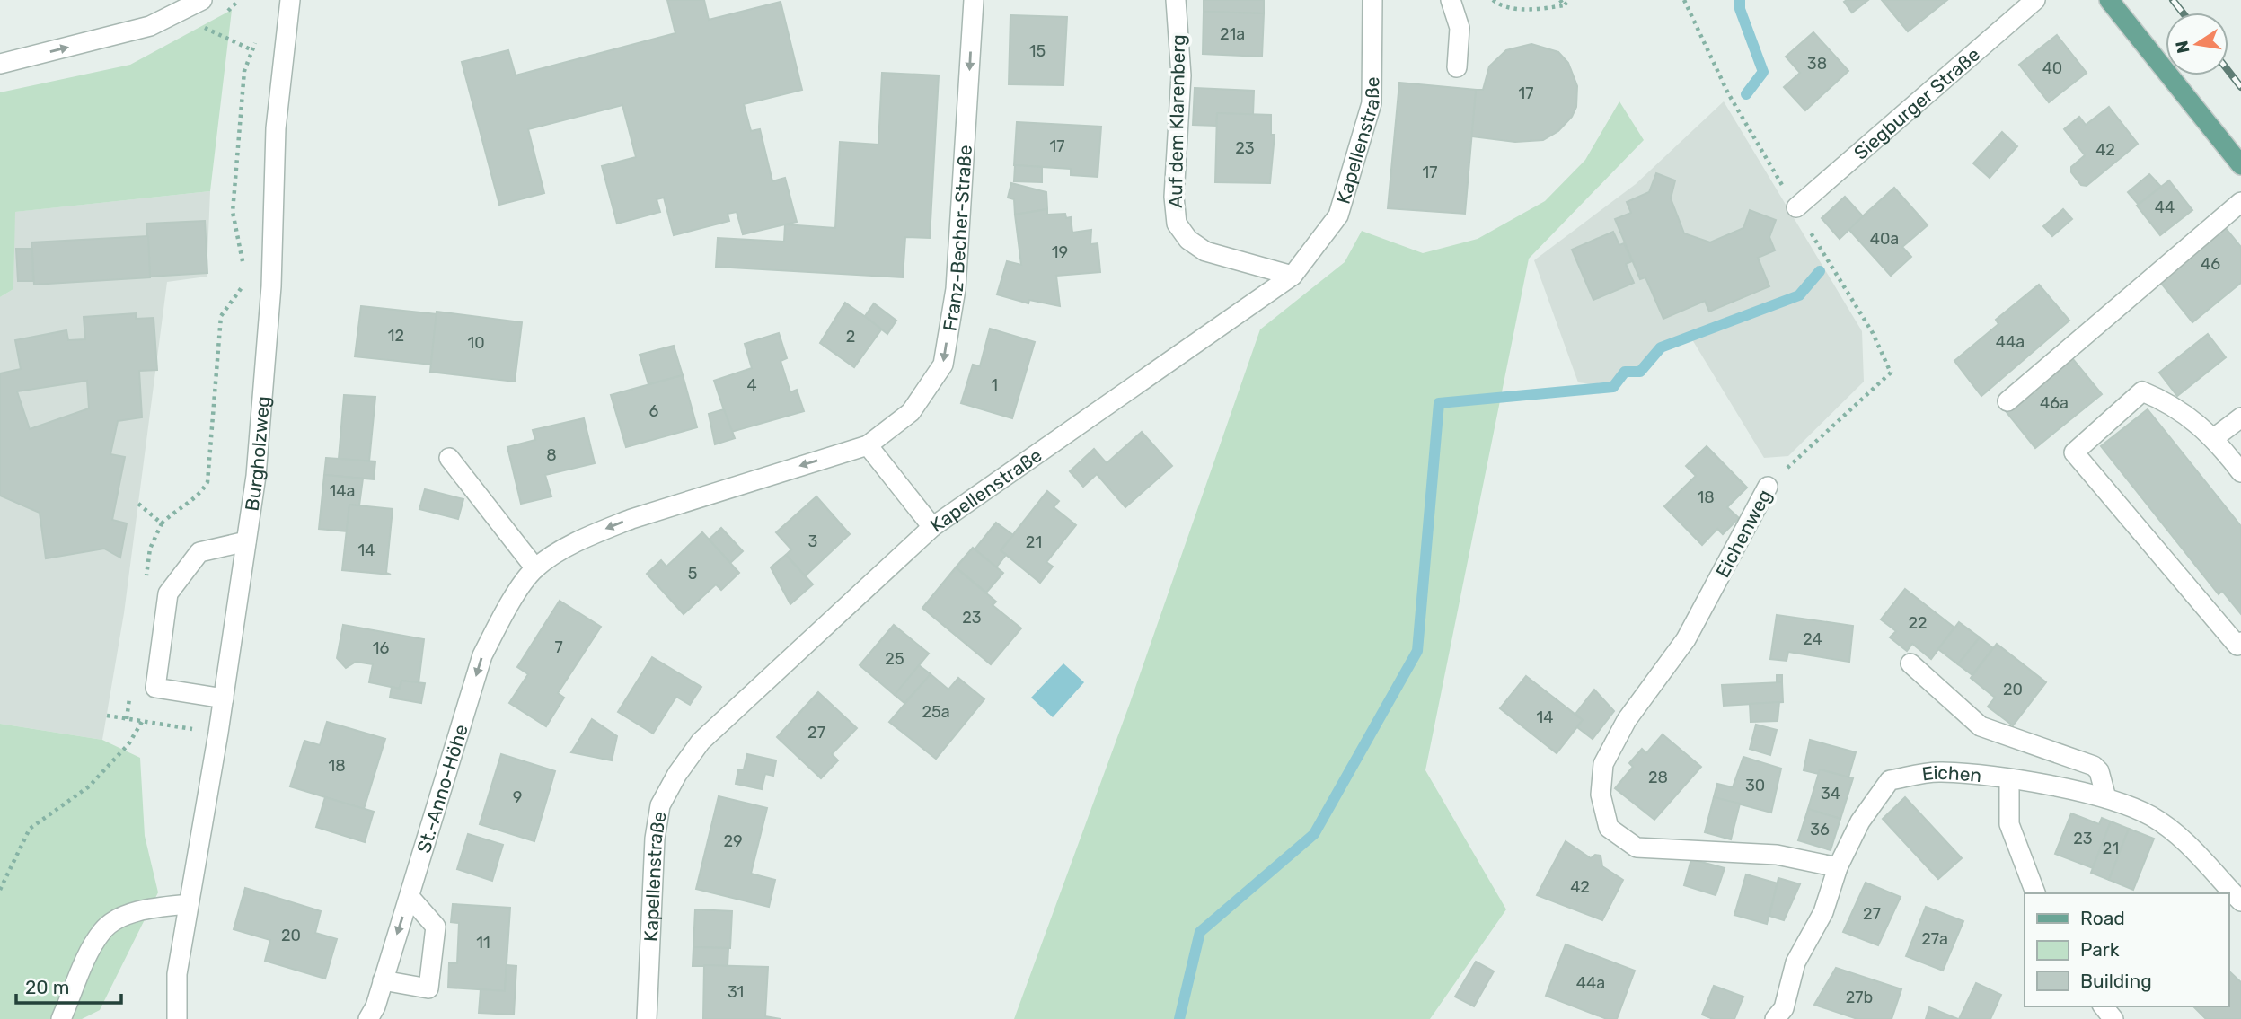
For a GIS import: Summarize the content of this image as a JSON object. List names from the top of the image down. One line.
{"streets":{"street":["Siegburger Straße","Auf dem Klarenberg","Kapellenstraße","Franz-Becher-Straße","Burgholzweg","Eichenweg","Eichen","St.-Anno-Höhe"]},"crossings":[["Siegburger Straße","Eichenweg"],["Auf dem Klarenberg","Kapellenstraße"],["Franz-Becher-Straße","St.-Anno-Höhe"],["Eichenweg","Eichen"]],"one_way":["Franz-Becher-Straße","St.-Anno-Höhe"],"house_numbers":["21a","15","38","40","17","17","23","42","17","44","40a","19","46","12","2","44a","10","4","1","46a","6","8","14a","18","3","21","14","5","23","22","24","7","16","25","20","25a","14","27","18","28","30","34","9","36","23","29","21","42","27","20","27a","11","44a","31","27b"],"legend":["Road","Park","Building"],"scale_bar":"20 m","north":"left"}
